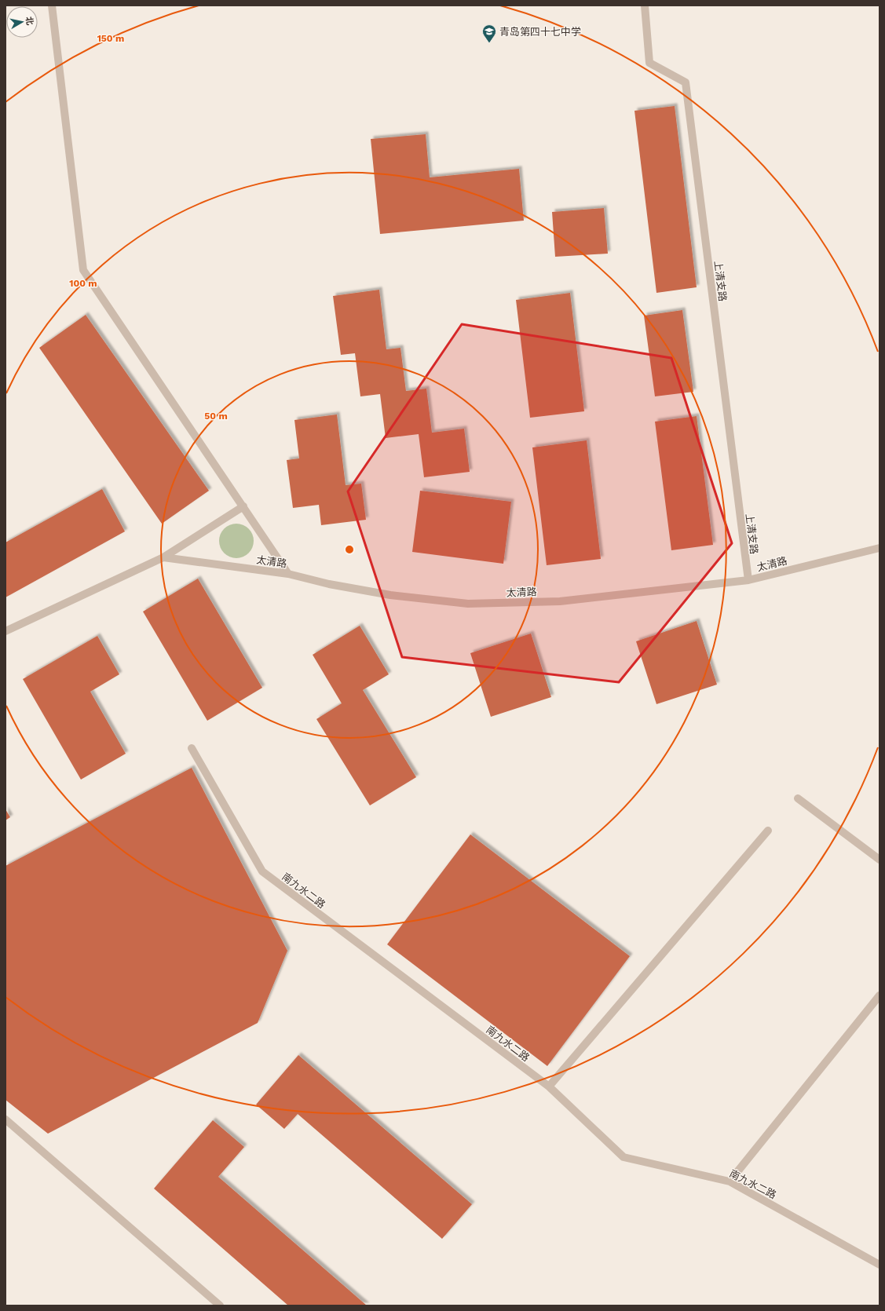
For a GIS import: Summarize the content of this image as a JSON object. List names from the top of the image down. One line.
{"streets":{"street":["上清支路","太清路","南九水二路"]},"crossings":[["上清支路","太清路"]],"places":{"school or university":["青岛第四十七中学"]},"north":"right","rings":["150 m","100 m","50 m"]}
